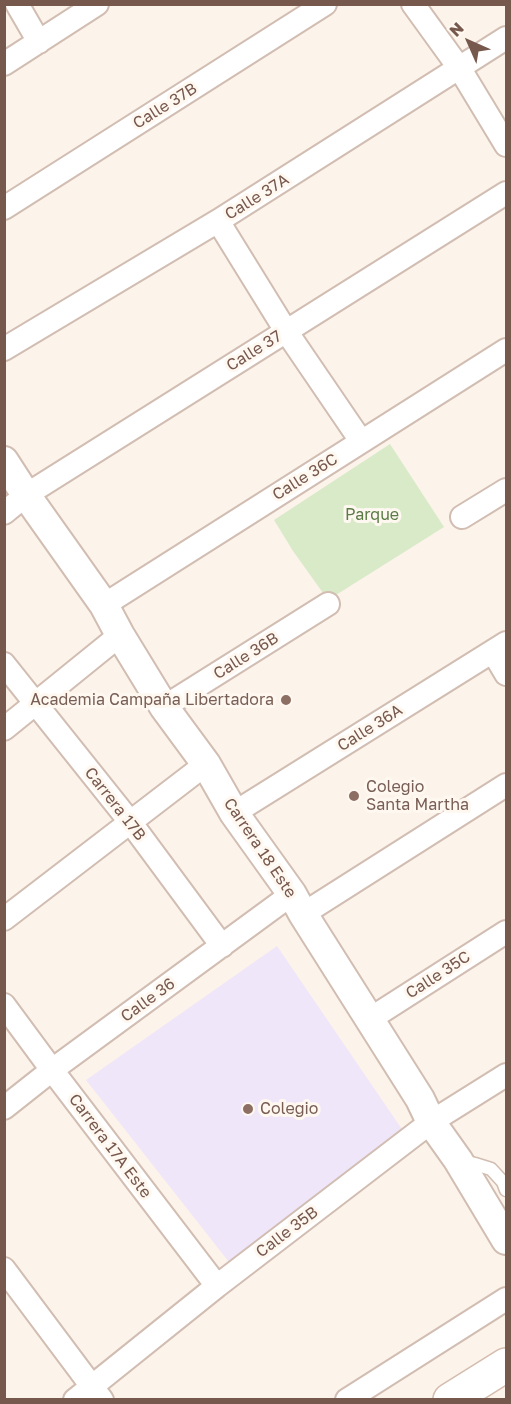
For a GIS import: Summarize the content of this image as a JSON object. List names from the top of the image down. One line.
{"streets":{"street":["Calle 37B","Calle 37A","Calle 37","Calle 36C","Calle 36B","Calle 36A","Carrera 17B","Carrera 18 Este","Calle 35C","Calle 36","Carrera 17A Este","Calle 35B"]},"crossings":[["Calle 37","Carrera 18 Este"],["Calle 36C","Carrera 18 Este"],["Calle 36B","Carrera 18 Este"],["Calle 36A","Carrera 18 Este"],["Carrera 17B","Calle 36"],["Carrera 18 Este","Calle 35C"],["Carrera 18 Este","Calle 36"],["Carrera 18 Este","Calle 35B"],["Calle 36","Carrera 17A Este"],["Carrera 17A Este","Calle 35B"]],"parks":["Parque"],"places":["Academia Campaña Libertadora","Colegio Santa Martha","Colegio"],"north":"top left"}
